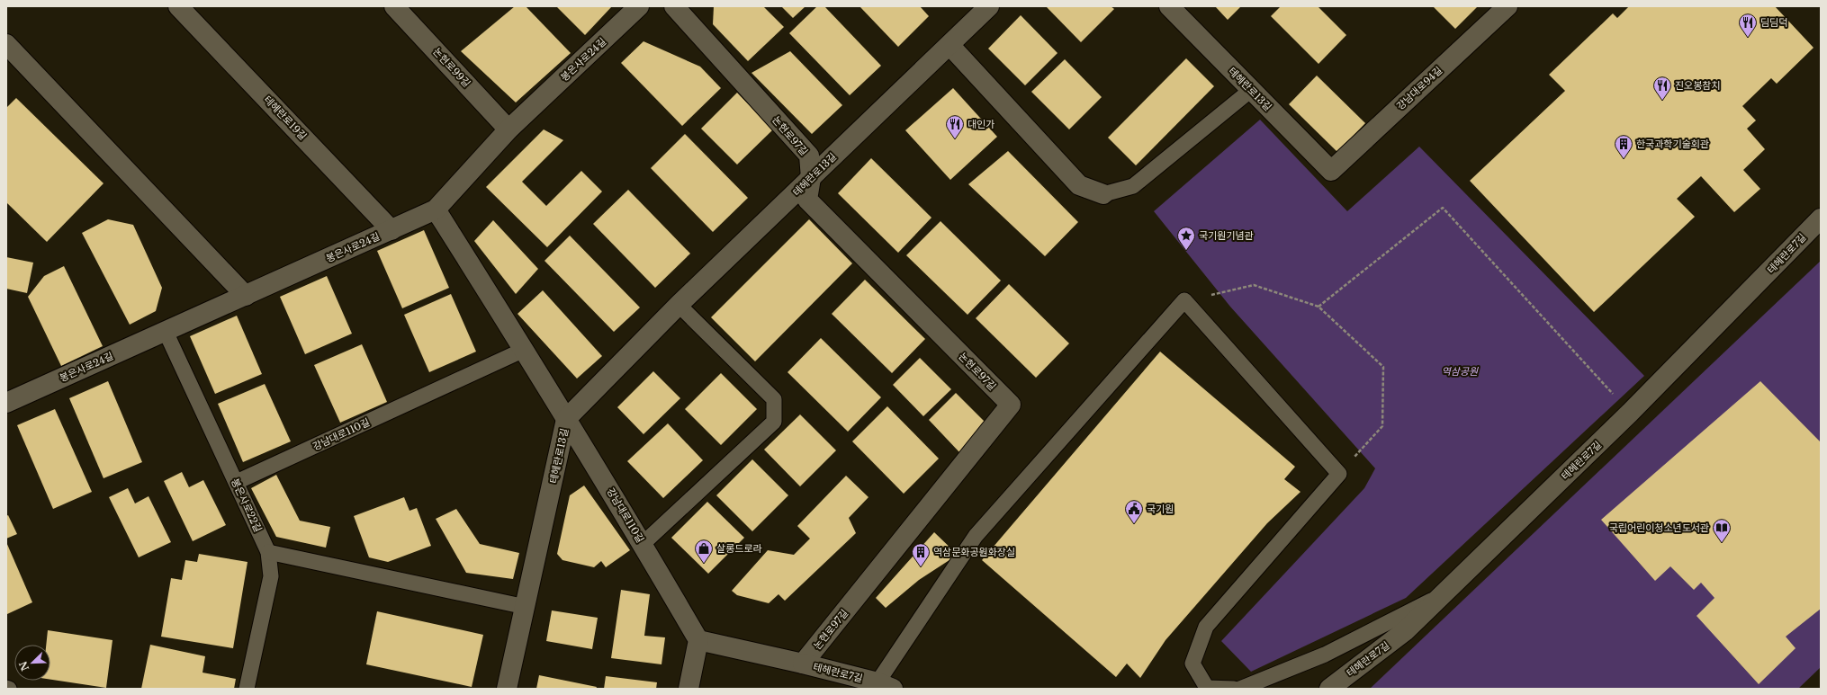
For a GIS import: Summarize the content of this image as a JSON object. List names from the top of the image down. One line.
{"streets":{"street":["봉은사로24길","논현로99길","강남대로94길","테헤란로13길","테헤란로19길","논현로97길","테헤란로7길","강남대로110길"],"lane":["봉은사로22길"]},"crossings":[["봉은사로24길","논현로99길"],["봉은사로24길","테헤란로19길"],["봉은사로24길","강남대로110길"],["봉은사로24길","봉은사로22길"],["강남대로94길","테헤란로13길"],["테헤란로13길","논현로97길"],["테헤란로13길","강남대로110길"],["논현로97길","테헤란로7길"],["강남대로110길","봉은사로22길"]],"parks":["역삼공원"],"places":{"restaurant":["딤딤덕","진오봉참치","대인가"],"building":["한국과학기술회관","역삼문화공원화장실"],"place":["국기원기념관"],"public building":["국기원"],"library":["국립어린이청소년도서관"],"shop":["살롱드로라"]},"north":"bottom left"}
